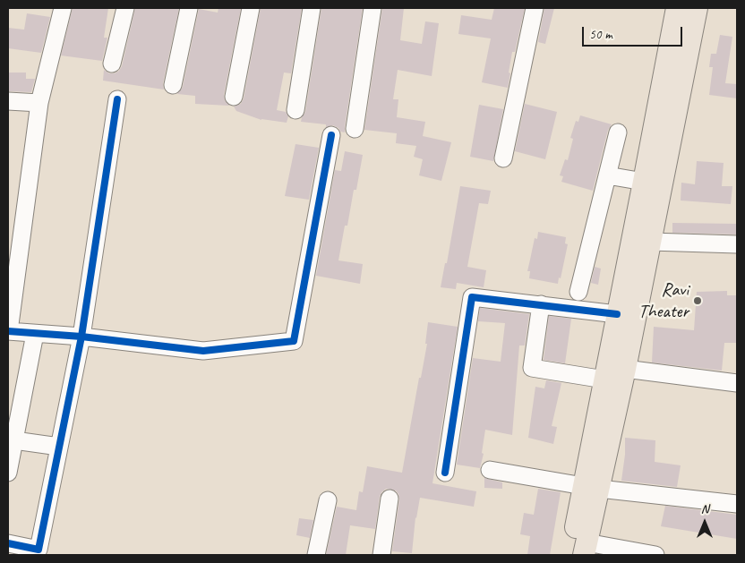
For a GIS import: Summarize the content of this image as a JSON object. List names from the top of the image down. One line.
{"places":["Ravi Theater"],"scale_bar":"50 m","north":"top"}
